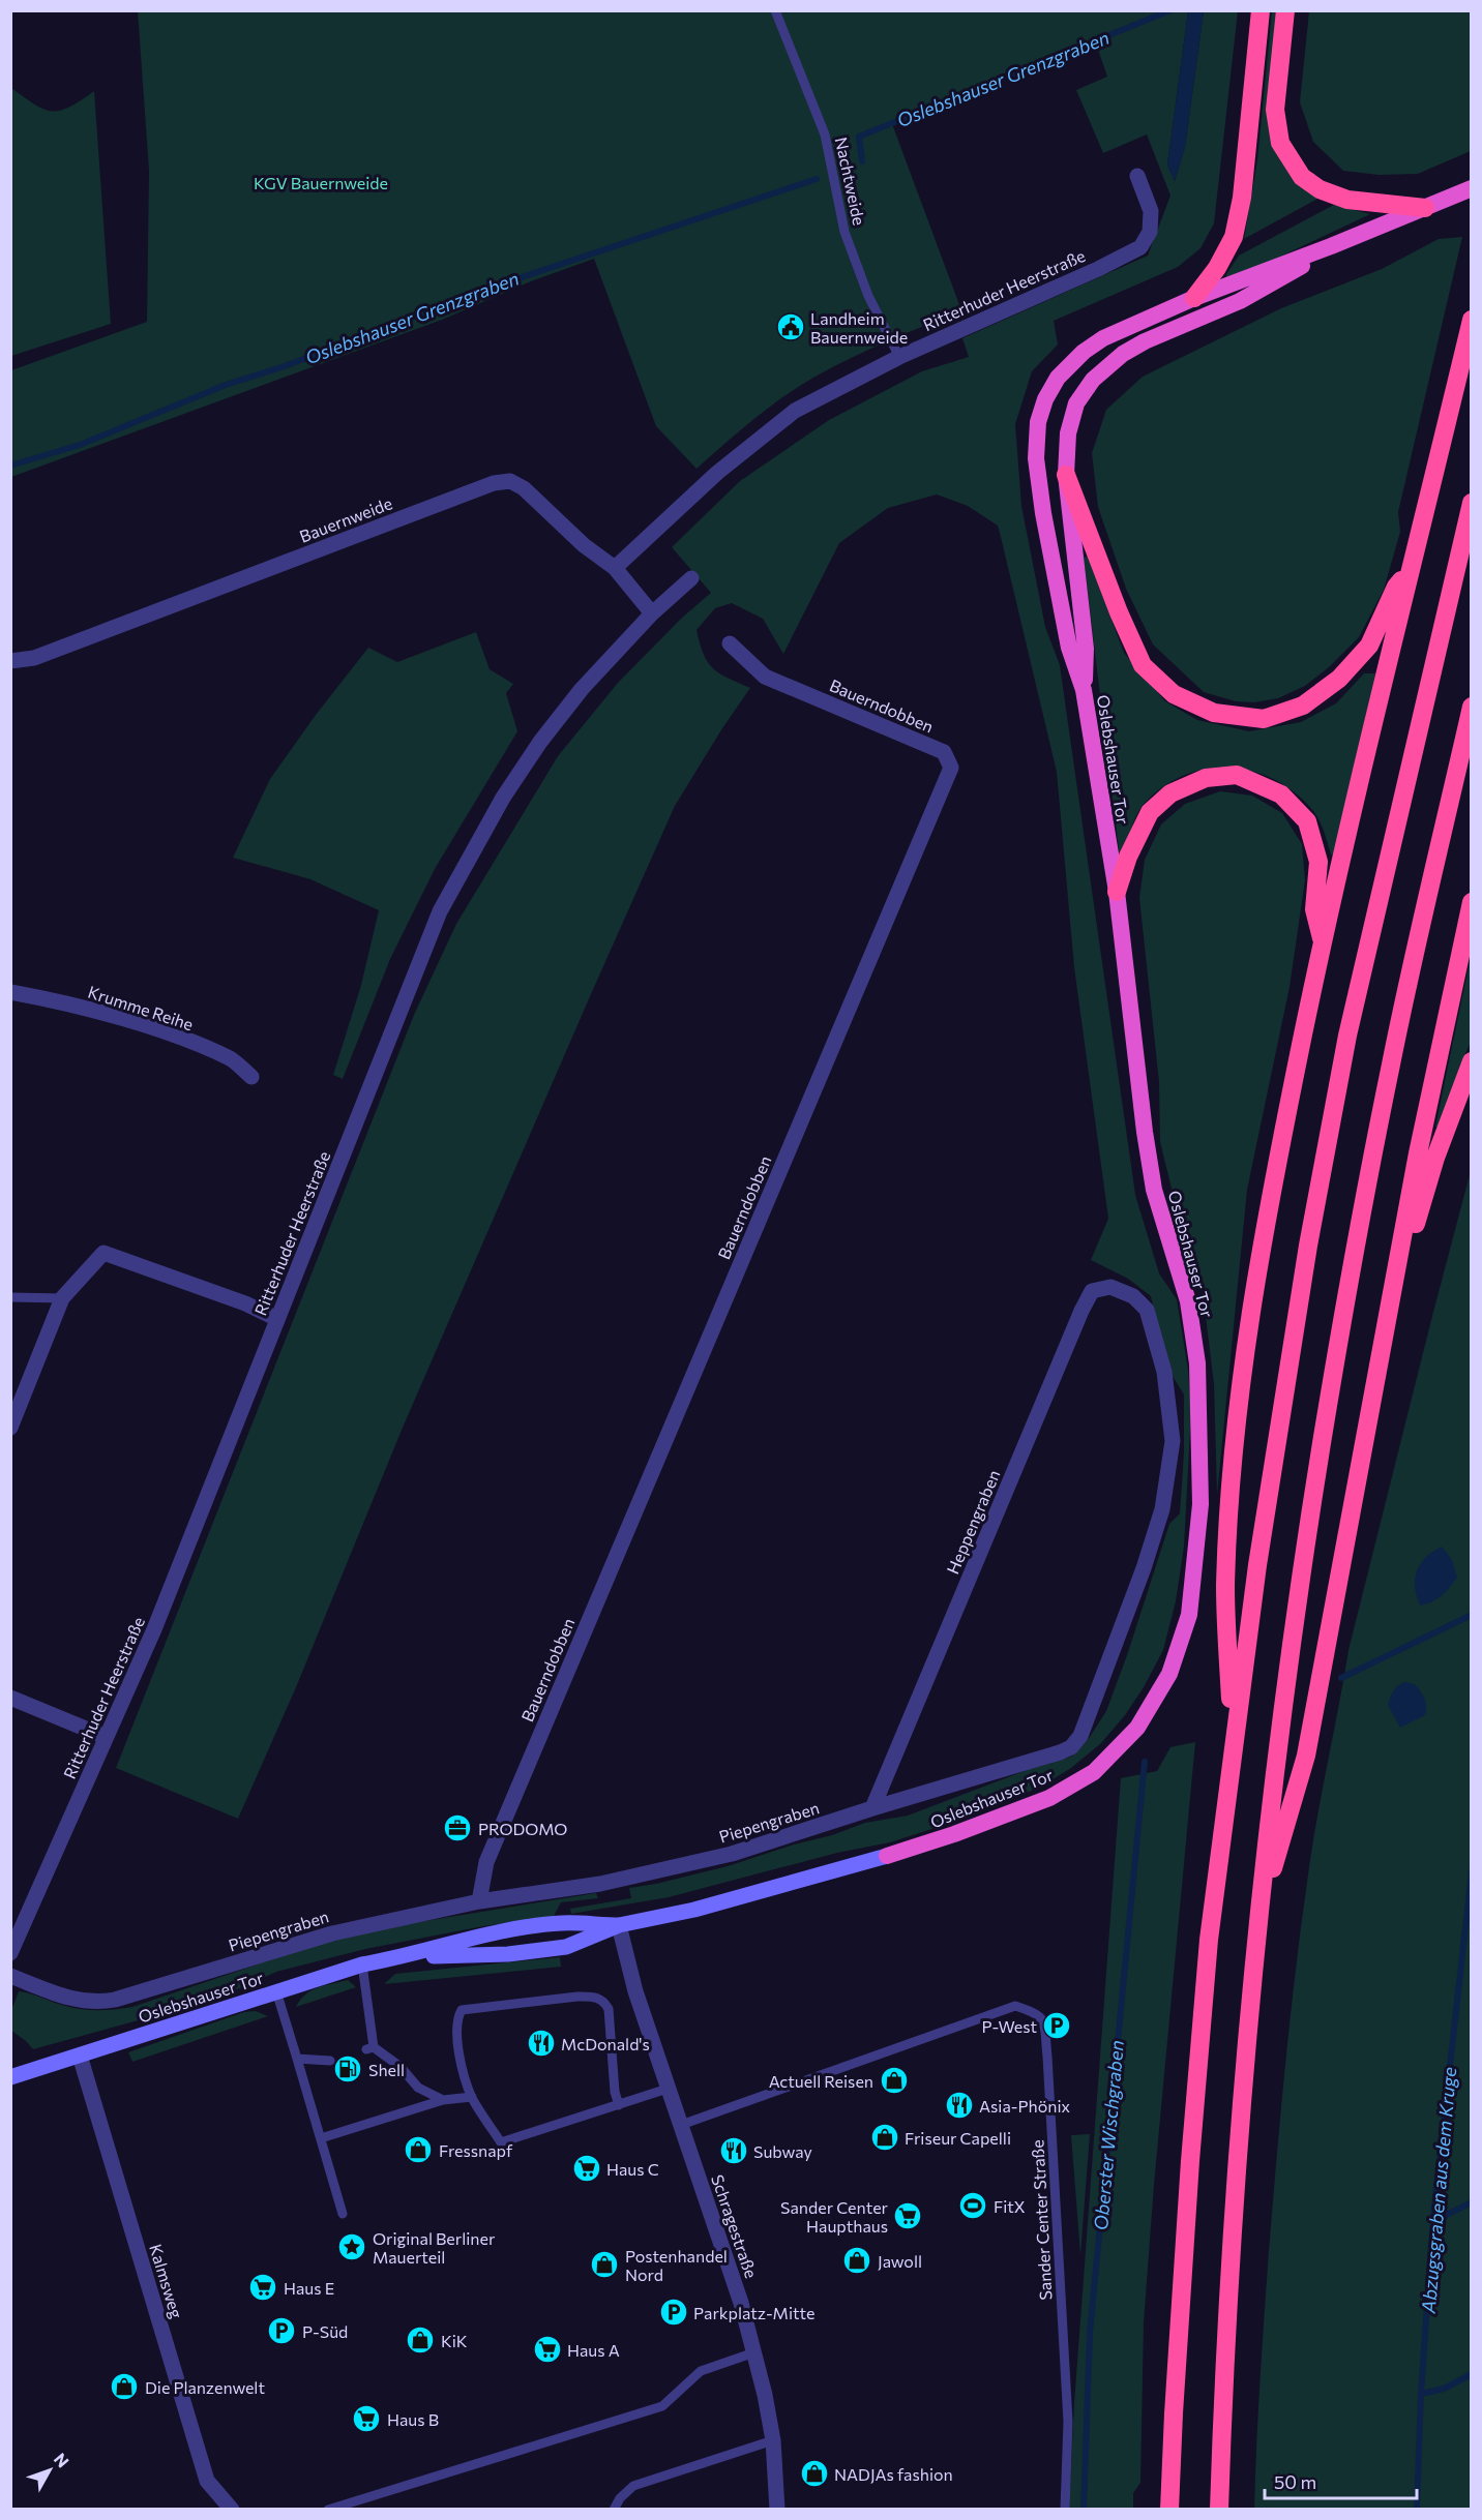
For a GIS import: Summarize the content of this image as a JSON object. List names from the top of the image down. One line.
{"streets":{"highway":["Oslebshauser Tor"],"street":["Ritterhuder Heerstraße","Bauernweide","Bauerndobben","Krumme Reihe","Heppengraben","Piepengraben","Schragestraße","Kalmsweg"],"lane":["Nachtweide","Sander Center Straße"]},"crossings":[["Nachtweide","Ritterhuder Heerstraße"],["Ritterhuder Heerstraße","Bauernweide"],["Bauerndobben","Piepengraben"],["Oslebshauser Tor","Schragestraße"],["Oslebshauser Tor","Kalmsweg"],["Heppengraben","Piepengraben"],["Sander Center Straße","Schragestraße"]],"water":["Oslebshauser Grenzgraben","Oberster Wischgraben","Abzugsgraben aus dem Kruge"],"parks":["KGV Bauernweide"],"places":{"public building":["Landheim Bauernweide"],"office":["PRODOMO"],"parking":["P-West","Parkplatz-Mitte","P-Süd"],"restaurant":["McDonald's","Asia-Phönix","Subway"],"fuel station":["Shell"],"shop":["Actuell Reisen","Friseur Capelli","Fressnapf","Jawoll","Postenhandel Nord","KiK","Die Planzenwelt","NADJAs fashion"],"supermarket":["Haus C","Sander Center Haupthaus","Haus E","Haus A","Haus B"],"sports":["FitX"],"place":["Original Berliner Mauerteil"]},"scale_bar":"50 m","north":"top right"}
